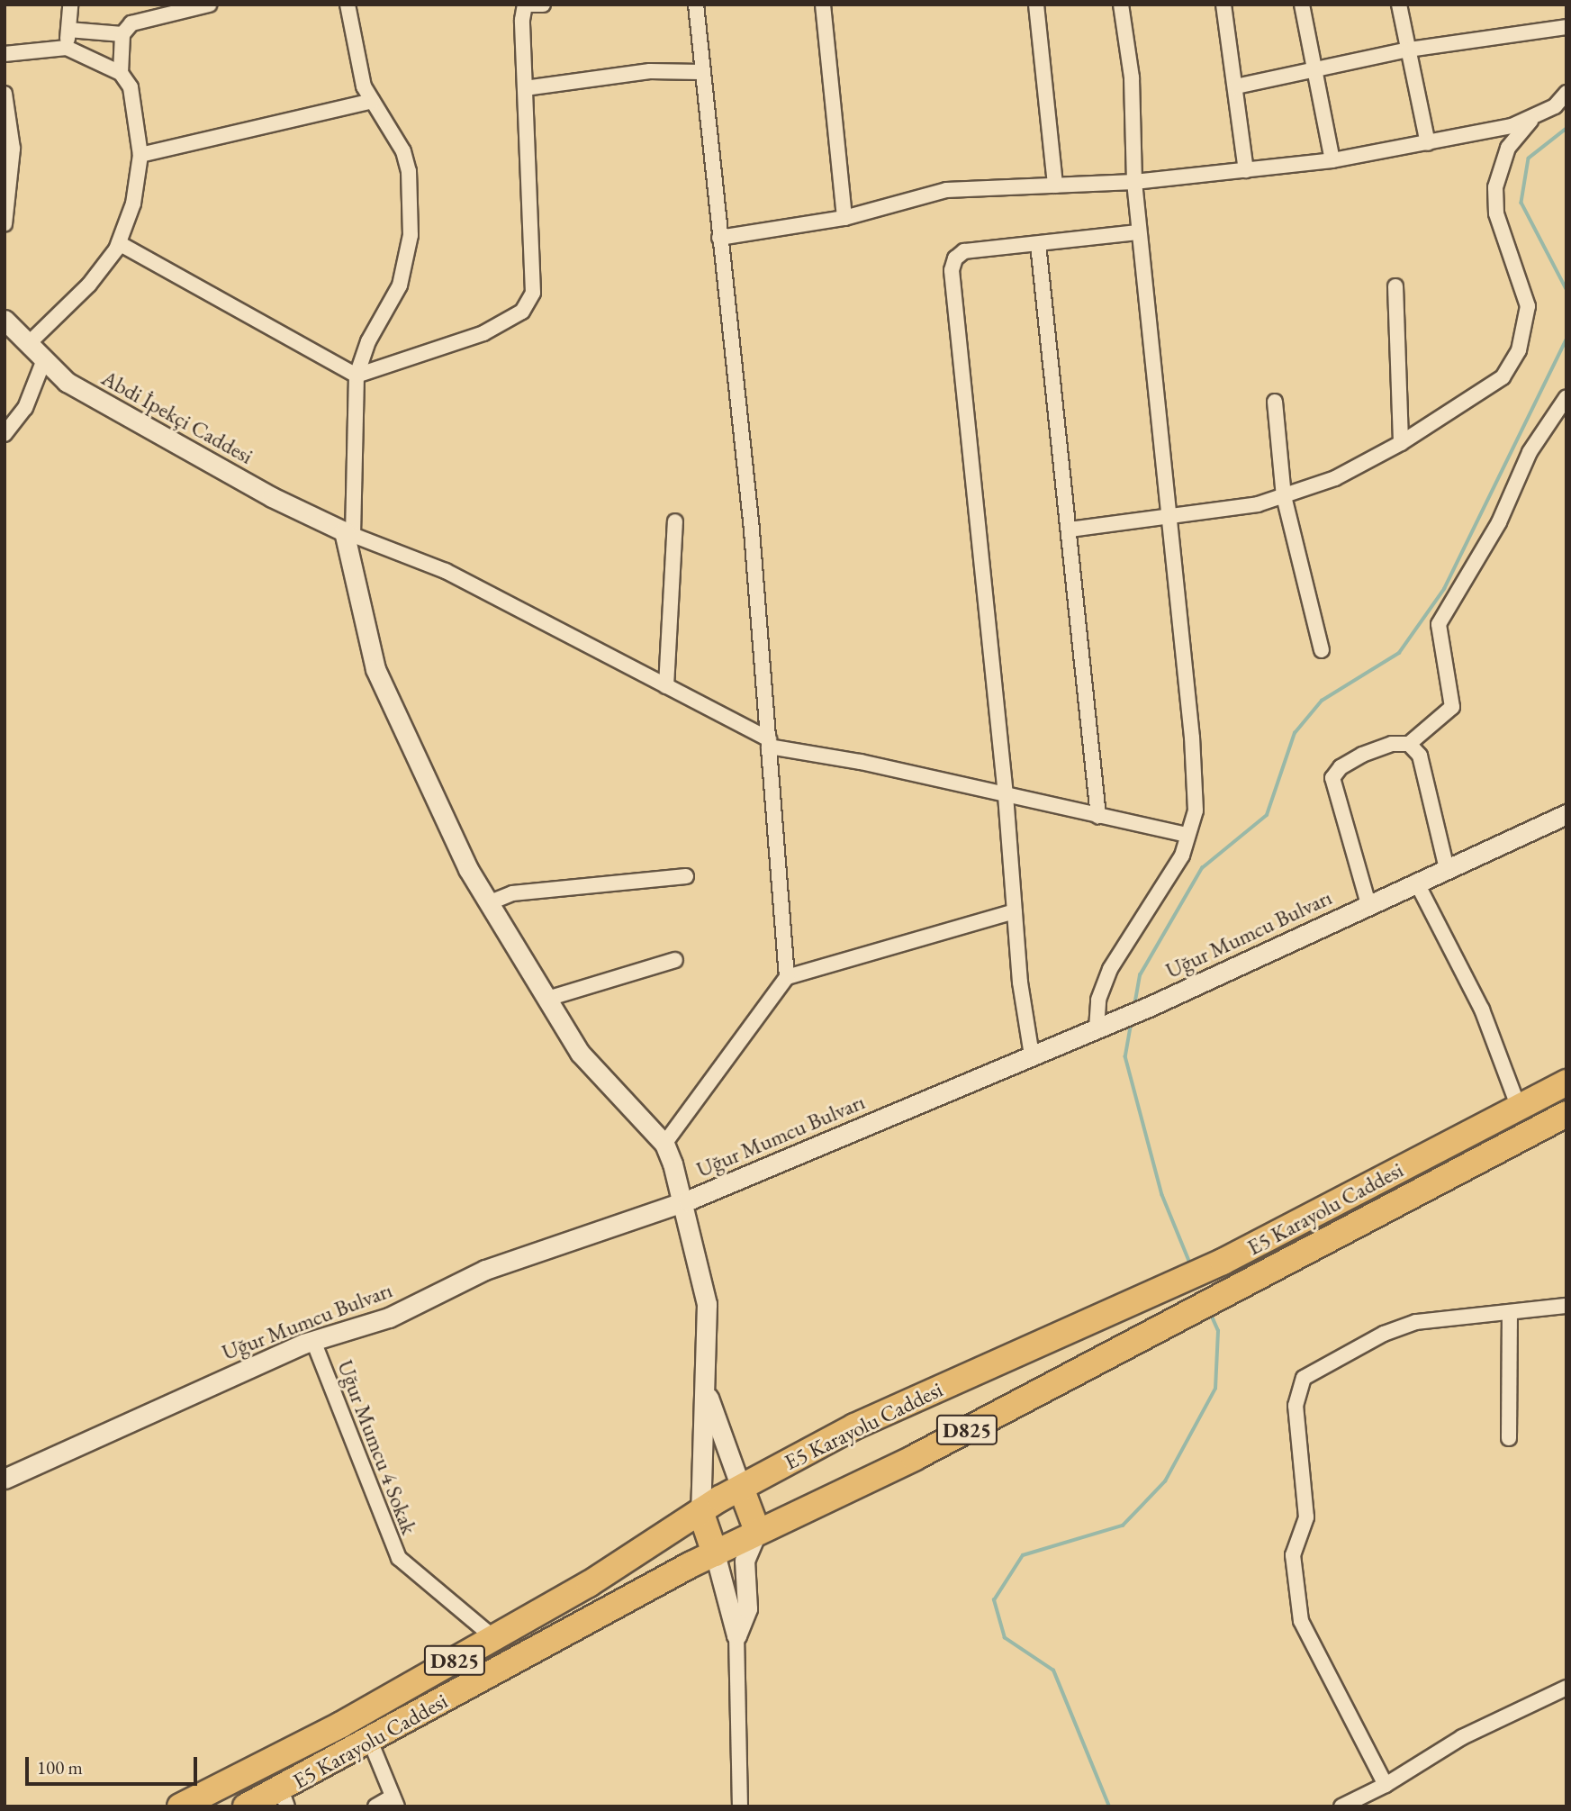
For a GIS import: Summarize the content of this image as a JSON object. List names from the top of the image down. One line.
{"streets":{"highway":["E5 Karayolu Caddesi","D825"],"street":["Abdi İpekçi Caddesi","Uğur Mumcu Bulvarı","Uğur Mumcu 4 Sokak"]},"crossings":[["Uğur Mumcu Bulvarı","Uğur Mumcu 4 Sokak"],["E5 Karayolu Caddesi","Uğur Mumcu 4 Sokak"]],"scale_bar":"100 m"}
